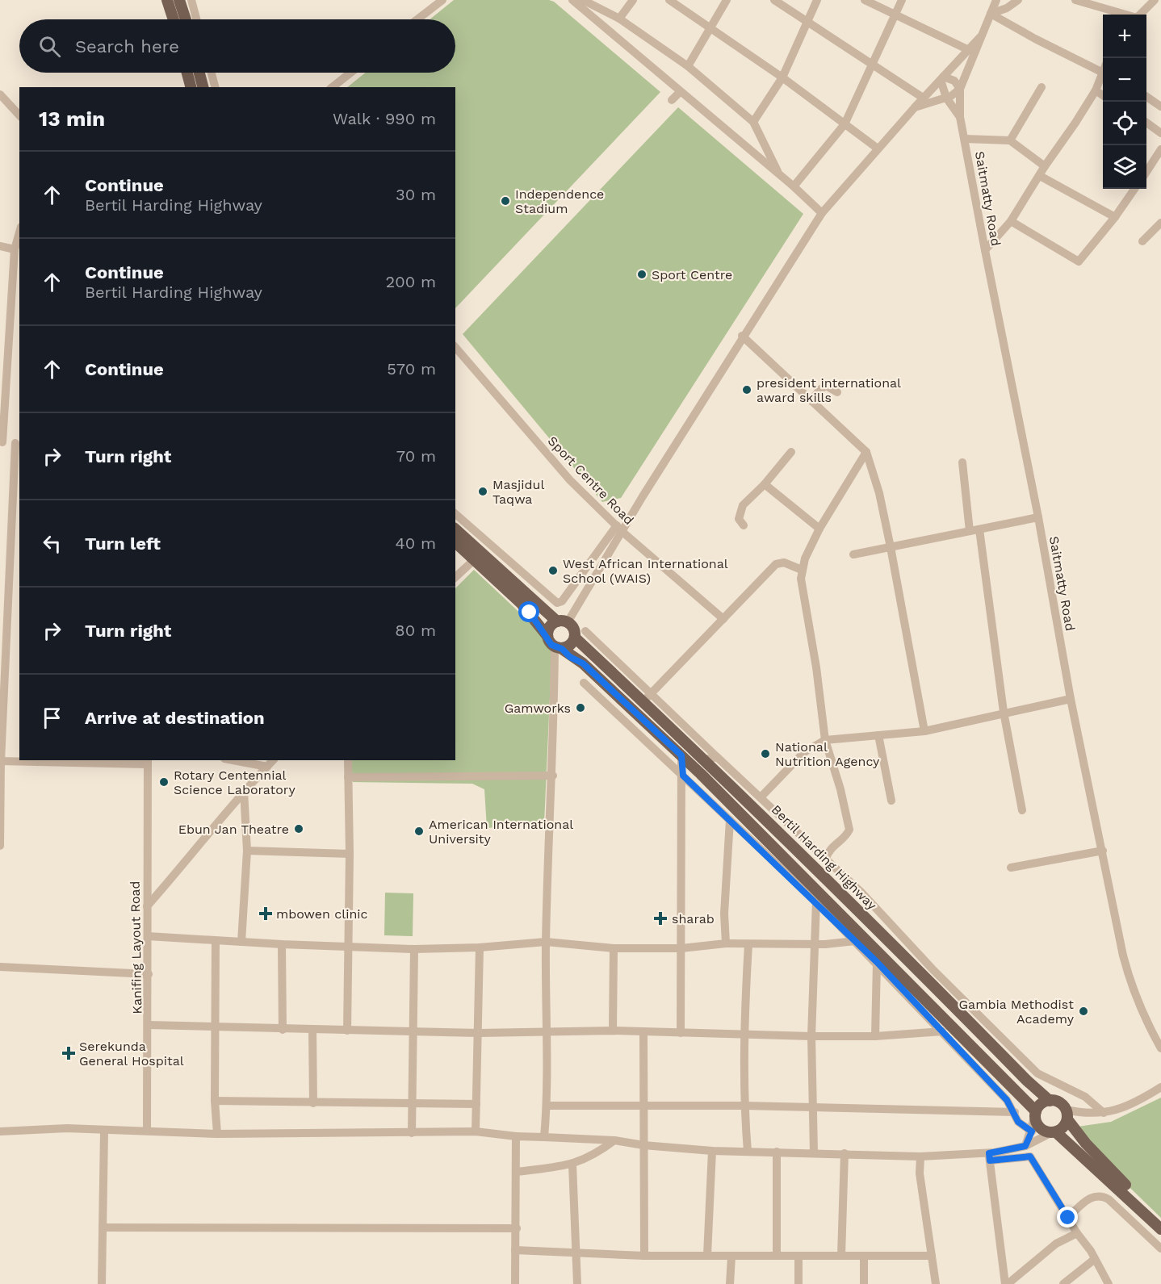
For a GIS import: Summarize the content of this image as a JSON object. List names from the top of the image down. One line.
{"streets":{"main road":["Bertil Harding Highway"],"street":["Saitmatty Road","Sport Centre Road","Kanifing Layout Road"]},"places":{"other":["Independence Stadium","Sport Centre","president international award skills","Masjidul Taqwa","West African International School (WAIS)","Gamworks","National Nutrition Agency","Rotary Centennial Science Laboratory","Ebun Jan Theatre","American International University","Gambia Methodist Academy"],"health":["mbowen clinic","sharab","Serekunda General Hospital"]},"page":{"map_buttons":["+","−"],"search":"Search here","heading":["13 min","Walk · 990 m"],"list":[["Continue","Bertil Harding Highway","30 m"],["Continue","Bertil Harding Highway","200 m"],["Continue","570 m"],["Turn right","70 m"],["Turn left","40 m"],["Turn right","80 m"],"Arrive at destination"]}}
